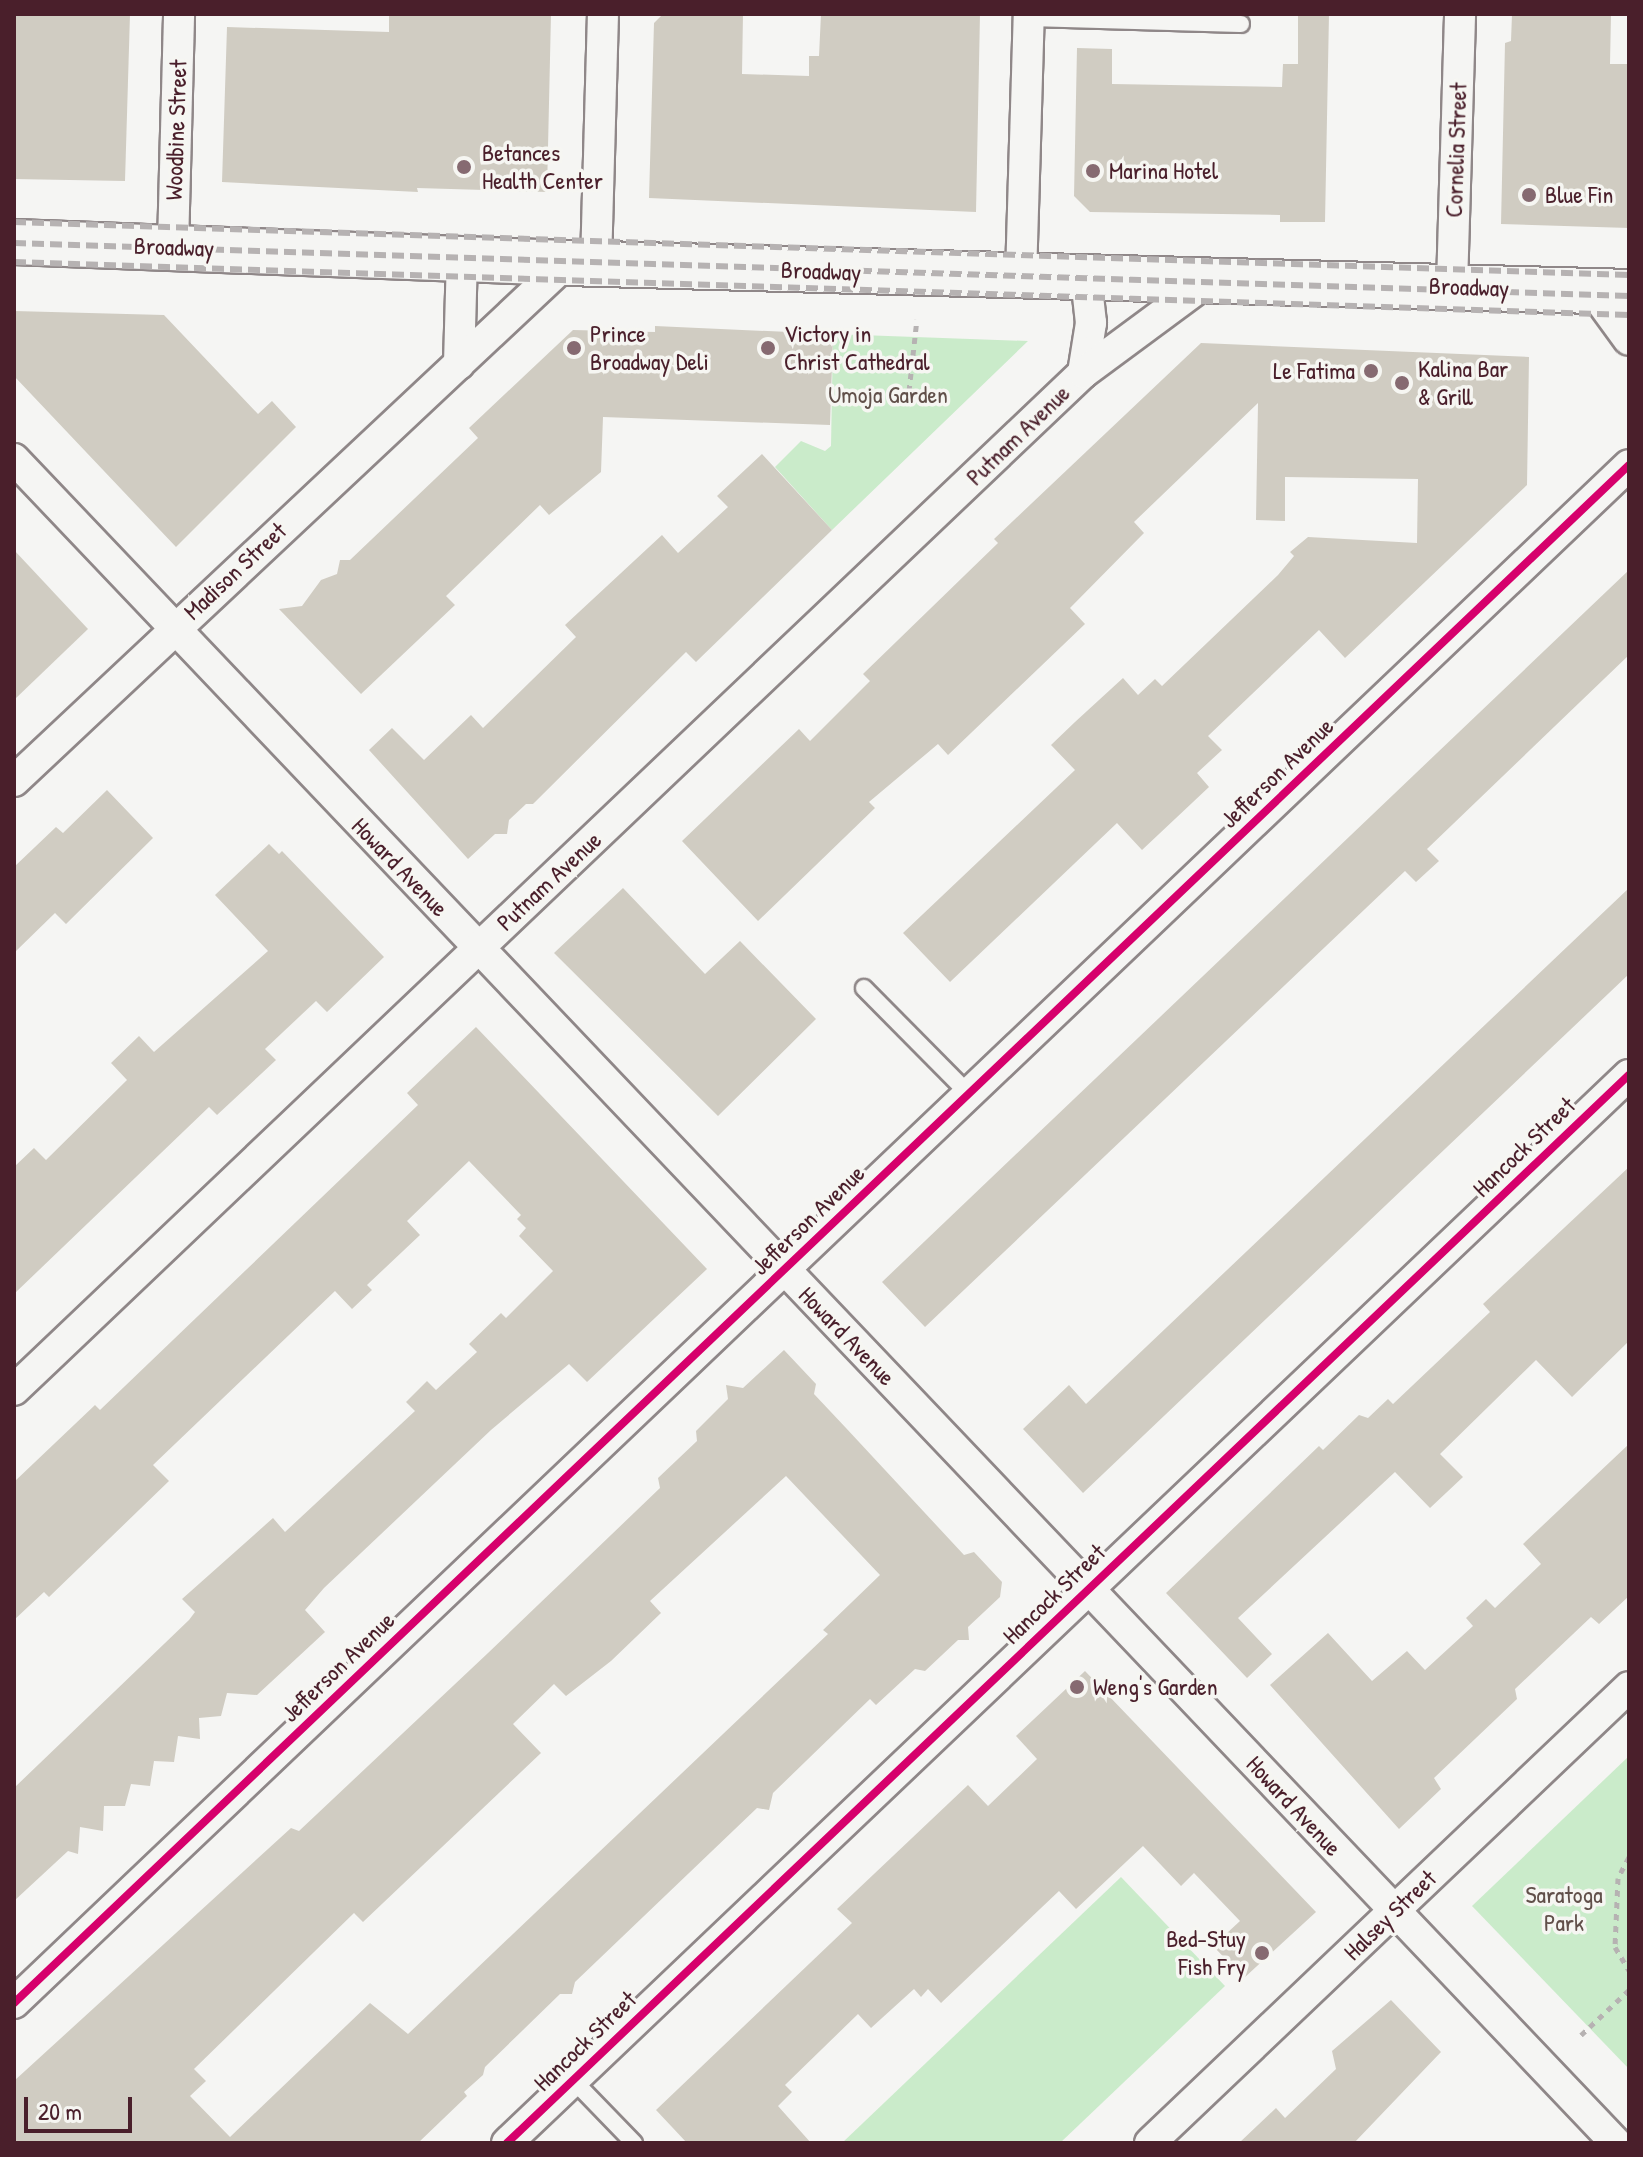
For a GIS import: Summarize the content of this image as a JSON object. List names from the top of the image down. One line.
{"streets":{"main road":["Broadway"],"street":["Woodbine Street","Cornelia Street","Putnam Avenue","Madison Street","Jefferson Avenue","Howard Avenue","Hancock Street","Halsey Street"]},"crossings":[["Woodbine Street","Broadway"],["Cornelia Street","Broadway"],["Broadway","Putnam Avenue"],["Broadway","Madison Street"],["Putnam Avenue","Howard Avenue"],["Madison Street","Howard Avenue"],["Jefferson Avenue","Howard Avenue"],["Howard Avenue","Hancock Street"],["Howard Avenue","Halsey Street"]],"parks":["Umoja Garden","Saratoga Park"],"places":["Betances Health Center","Marina Hotel","Blue Fin","Prince Broadway Deli","Victory in Christ Cathedral","Le Fatima","Kalina Bar & Grill","Weng's Garden","Bed-Stuy Fish Fry"],"scale_bar":"20 m"}
